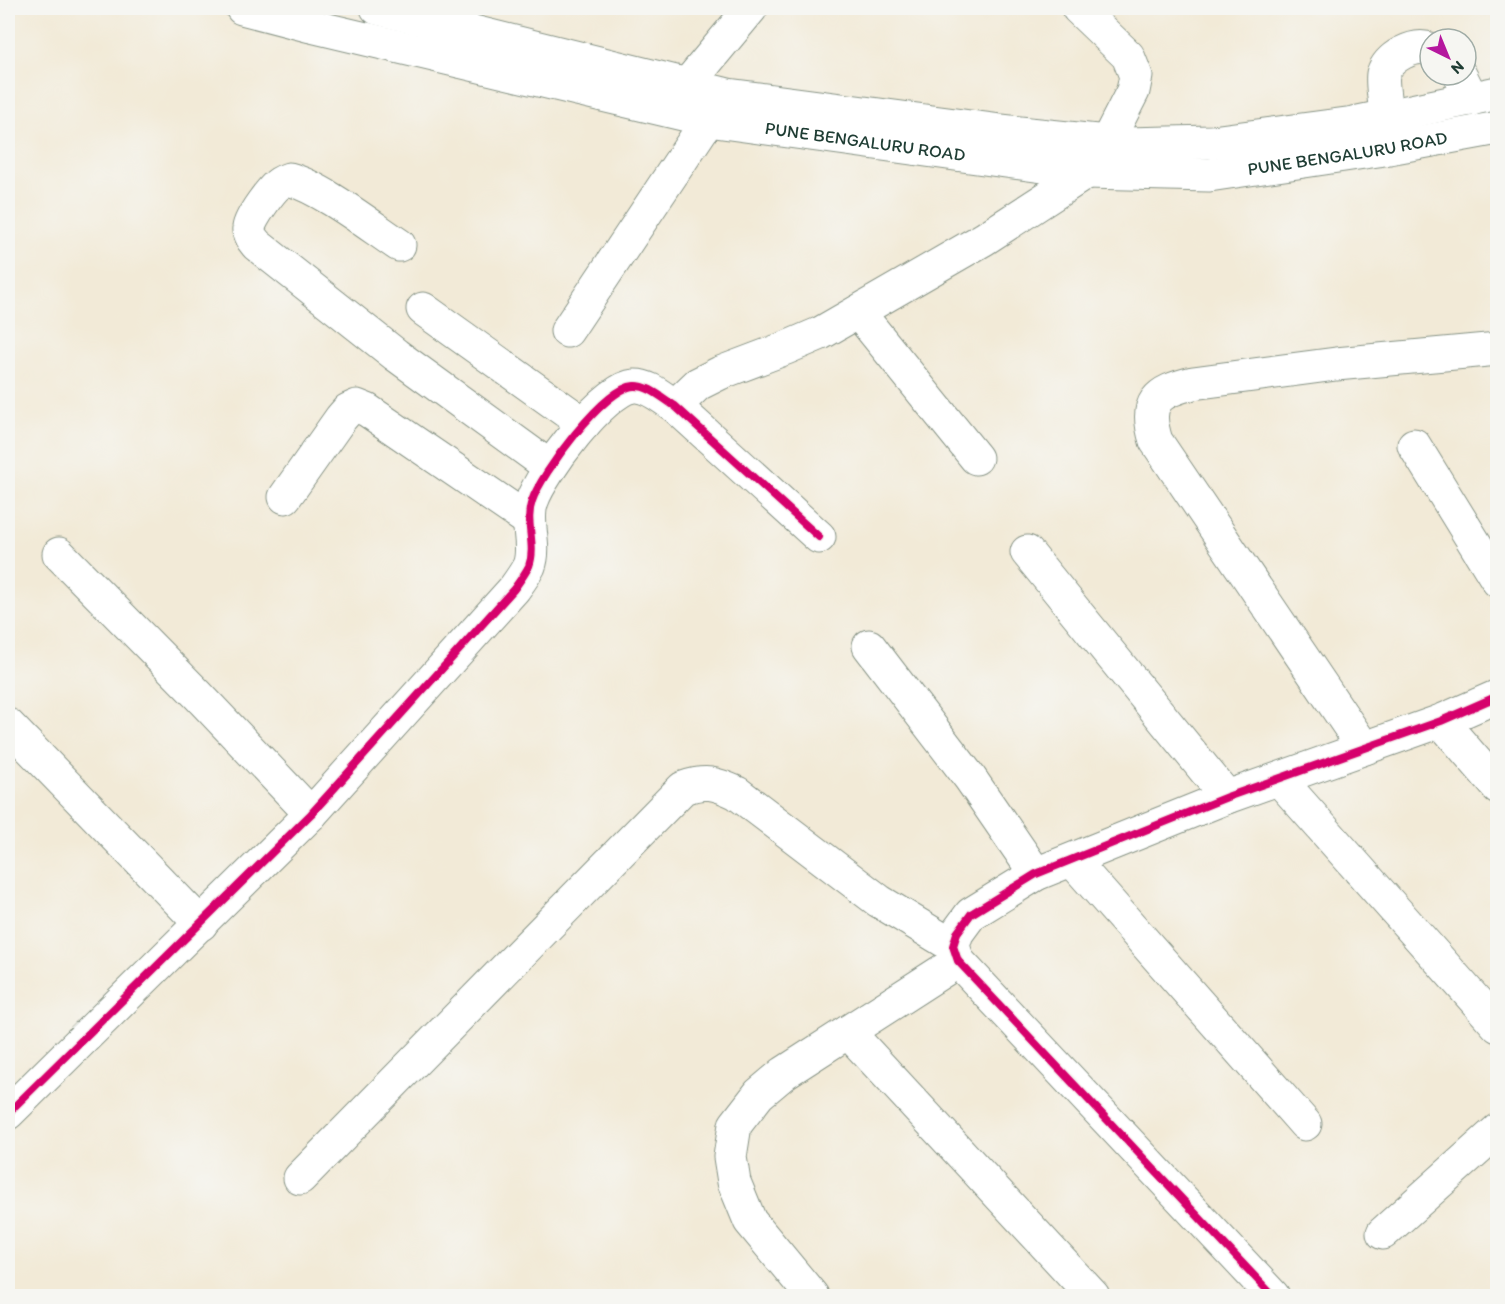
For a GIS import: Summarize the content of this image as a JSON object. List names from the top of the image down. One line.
{"streets":{"street":["PUNE BENGALURU ROAD"]},"north":"bottom right"}
